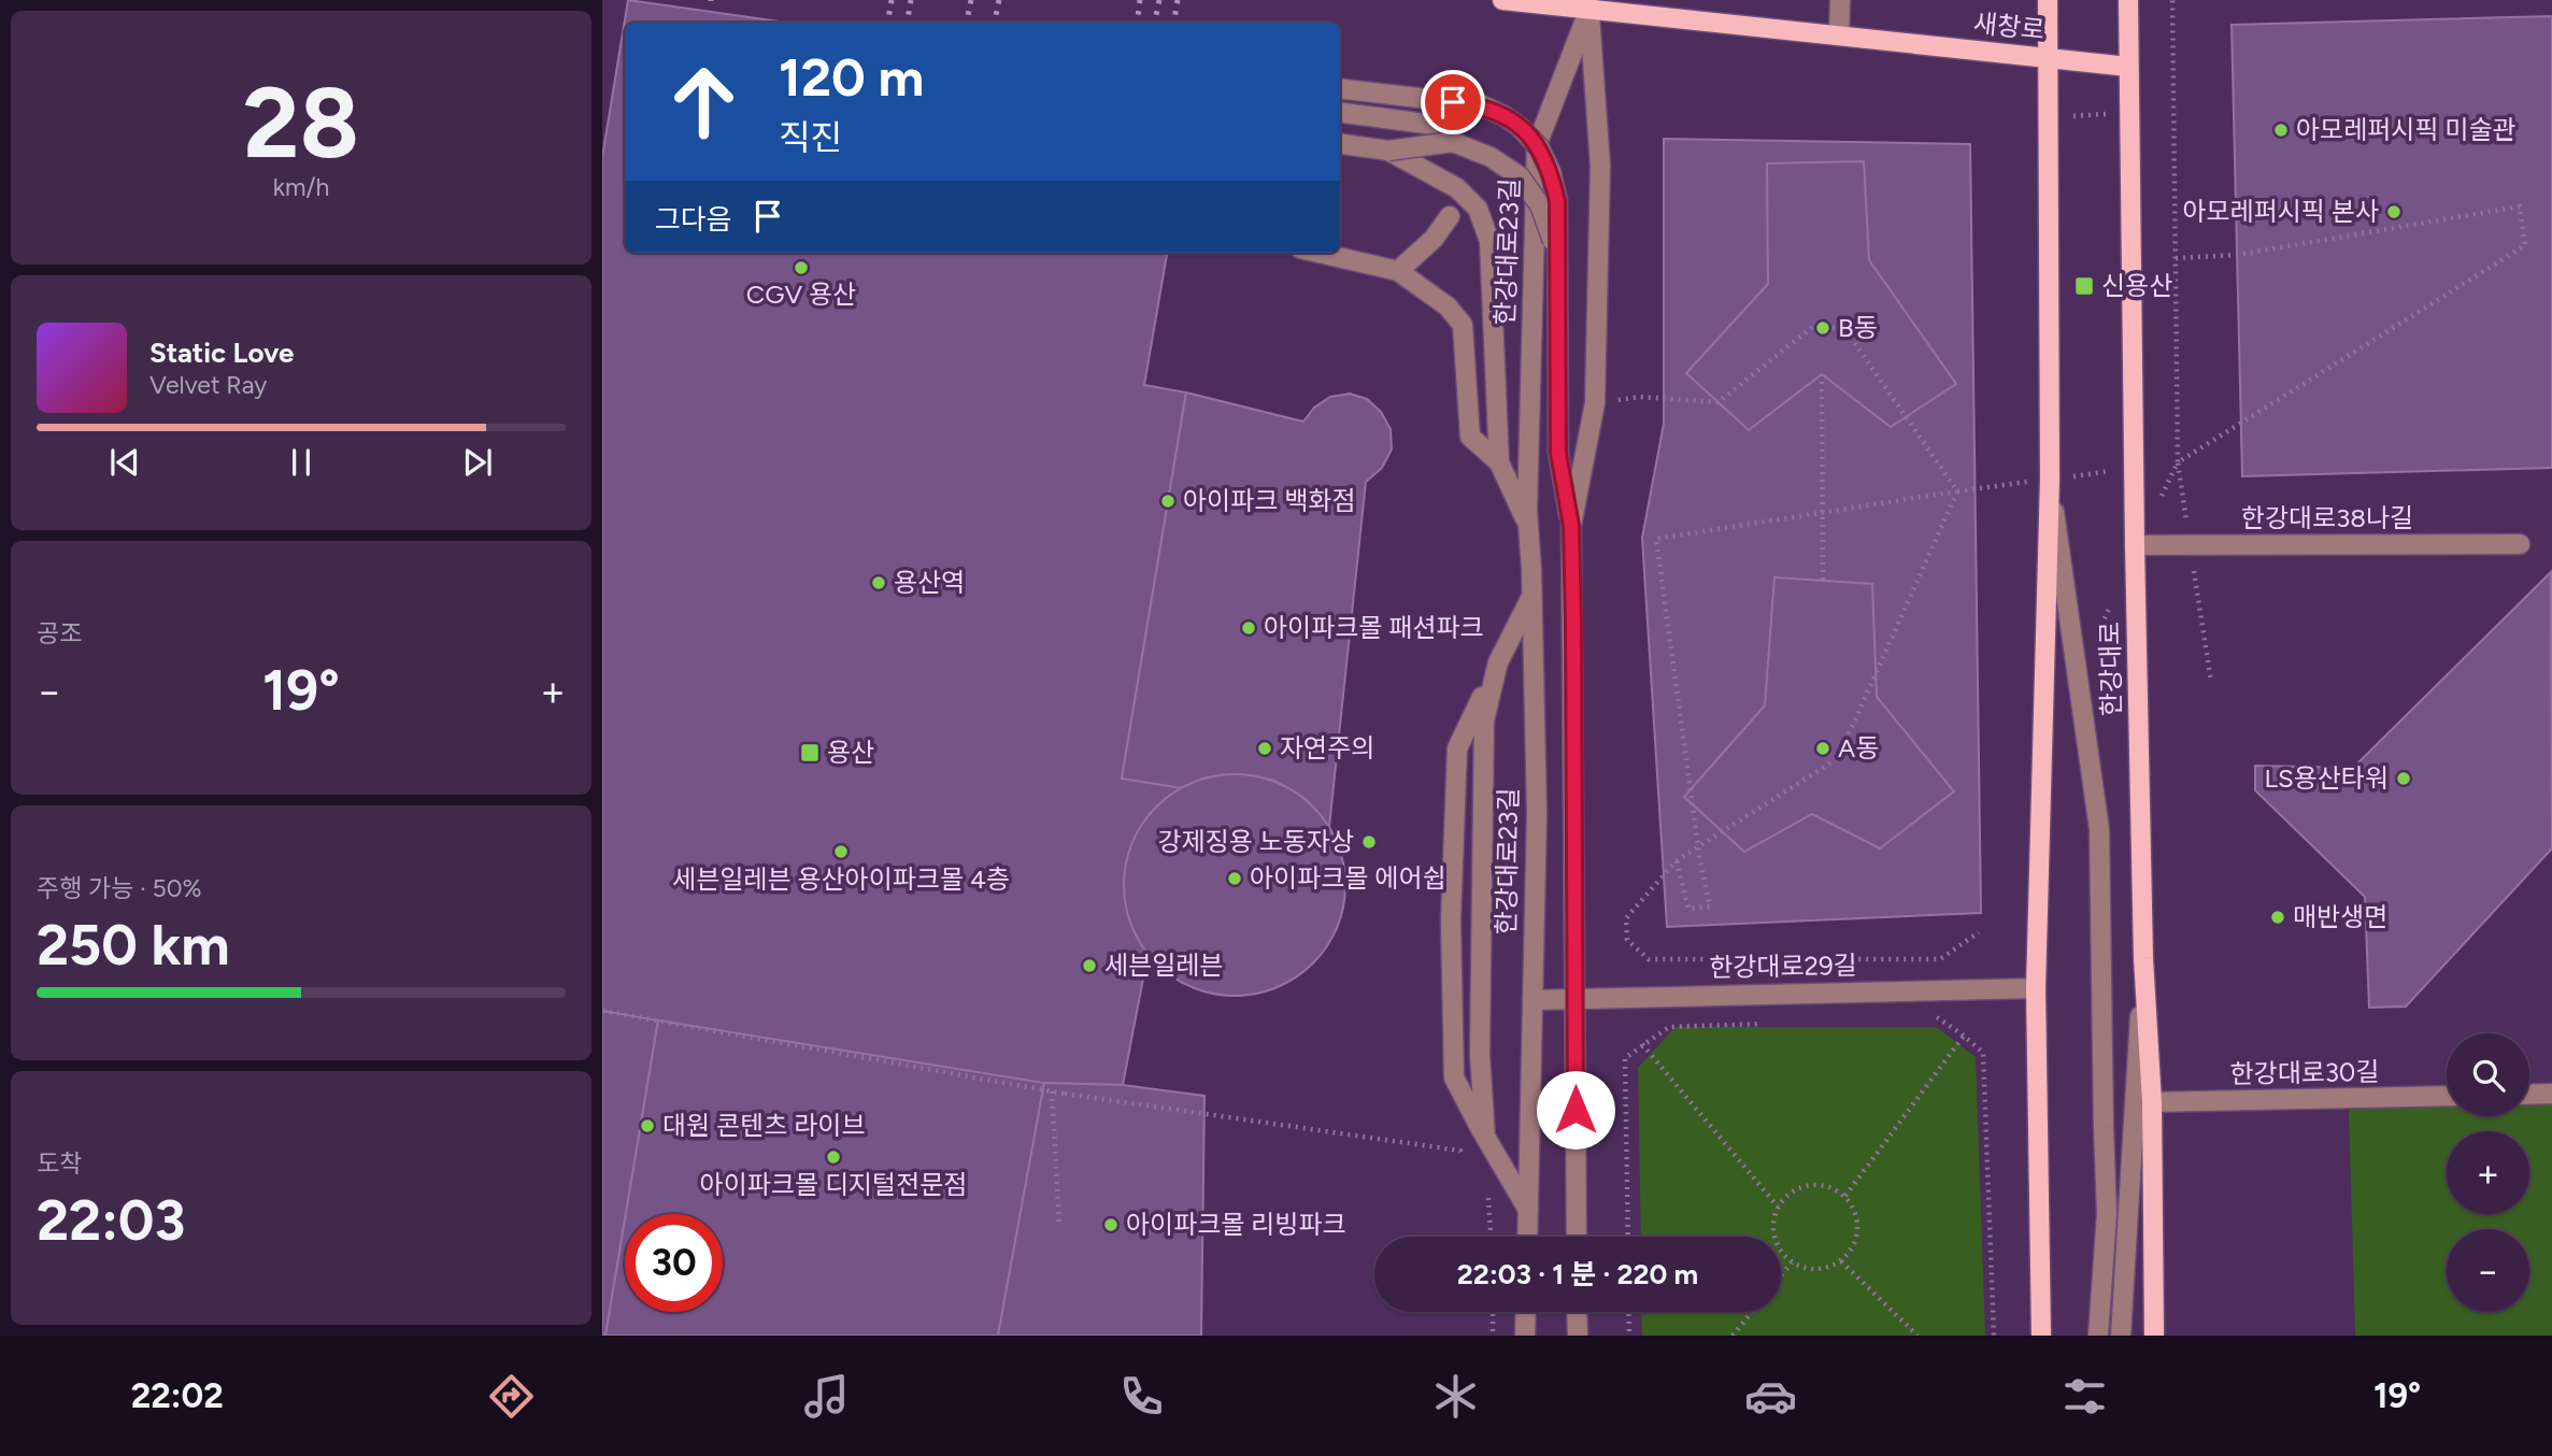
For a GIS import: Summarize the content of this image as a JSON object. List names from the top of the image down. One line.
{"streets":{"main road":["새창로","한강대로"],"street":["한강대로23길","한강대로38나길","한강대로29길","한강대로30길"]},"crossings":[["새창로","한강대로23길"],["새창로","한강대로"],["한강대로23길","한강대로29길"],["한강대로38나길","한강대로"],["한강대로","한강대로30길"]],"places":{"other":["아모레퍼시픽 미술관","아모레퍼시픽 본사","CGV 용산","B동","아이파크 백화점","용산역","아이파크몰 패션파크","자연주의","A동","LS용산타워","강제징용 노동자상","세븐일레븐 용산아이파크몰 4층","아이파크몰 에어쉽","매반생면","세븐일레븐","대원 콘텐츠 라이브","아이파크몰 디지털전문점","아이파크몰 리빙파크"],"transit":["신용산","용산"]},"page":{"tile":[["28","km/h"],"공조",["주행 가능 · 50%","250 km"],["도착","22:03"]],"turn":["120 m","직진"],"then":"그다음","song":["Static Love","Velvet Ray"],"heat":["−","19°","+"],"map_buttons":["+","−"],"limit":"30","trip":"22:03 · 1 분 · 220 m","tabs":["22:02","19°"]}}
